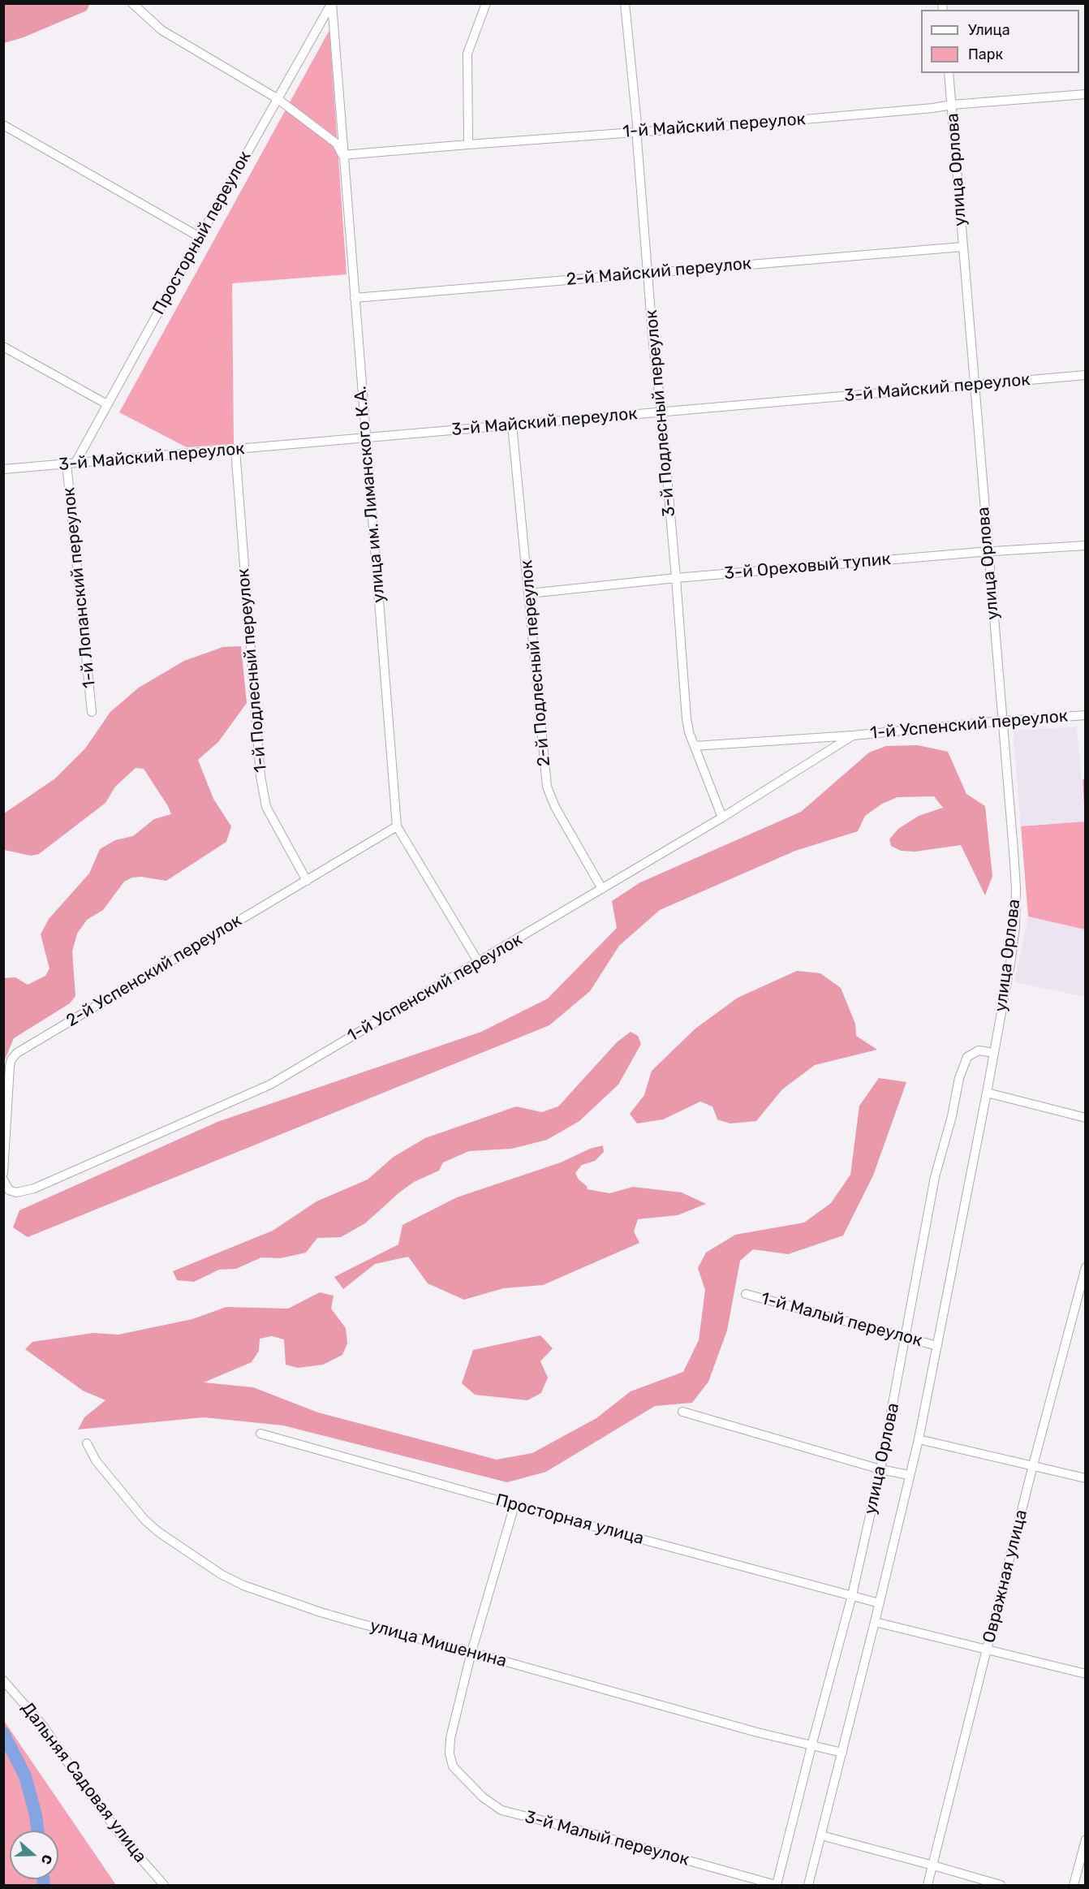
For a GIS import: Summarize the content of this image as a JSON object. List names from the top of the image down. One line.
{"streets":{"street":["1-й Майский переулок","улица Орлова","Просторный переулок","2-й Майский переулок","3-й Майский переулок","3-й Подлесный переулок","улица им. Лиманского К.А.","3-й Ореховый тупик","1-й Лопанский переулок","2-й Подлесный переулок","1-й Подлесный переулок","1-й Успенский переулок","2-й Успенский переулок","1-й Малый переулок","Просторная улица","Овражная улица","улица Мишенина","Дальняя Садовая улица","3-й Малый переулок"]},"crossings":[["1-й Майский переулок","улица Орлова"],["1-й Майский переулок","3-й Подлесный переулок"],["1-й Майский переулок","улица им. Лиманского К.А."],["улица Орлова","2-й Майский переулок"],["улица Орлова","3-й Майский переулок"],["улица Орлова","3-й Ореховый тупик"],["улица Орлова","1-й Успенский переулок"],["улица Орлова","1-й Малый переулок"],["улица Орлова","Просторная улица"],["улица Орлова","улица Мишенина"],["улица Орлова","3-й Малый переулок"],["Просторный переулок","3-й Майский переулок"],["Просторный переулок","улица им. Лиманского К.А."],["Просторный переулок","1-й Лопанский переулок"],["2-й Майский переулок","3-й Подлесный переулок"],["2-й Майский переулок","улица им. Лиманского К.А."],["3-й Майский переулок","3-й Подлесный переулок"],["3-й Майский переулок","улица им. Лиманского К.А."],["3-й Майский переулок","1-й Лопанский переулок"],["3-й Майский переулок","2-й Подлесный переулок"],["3-й Майский переулок","1-й Подлесный переулок"],["3-й Подлесный переулок","3-й Ореховый тупик"],["3-й Подлесный переулок","1-й Успенский переулок"],["улица им. Лиманского К.А.","1-й Успенский переулок"],["улица им. Лиманского К.А.","2-й Успенский переулок"],["3-й Ореховый тупик","2-й Подлесный переулок"],["2-й Подлесный переулок","1-й Успенский переулок"],["1-й Подлесный переулок","2-й Успенский переулок"],["улица Мишенина","3-й Малый переулок"]],"legend":["Улица","Парк"],"north":"right"}
